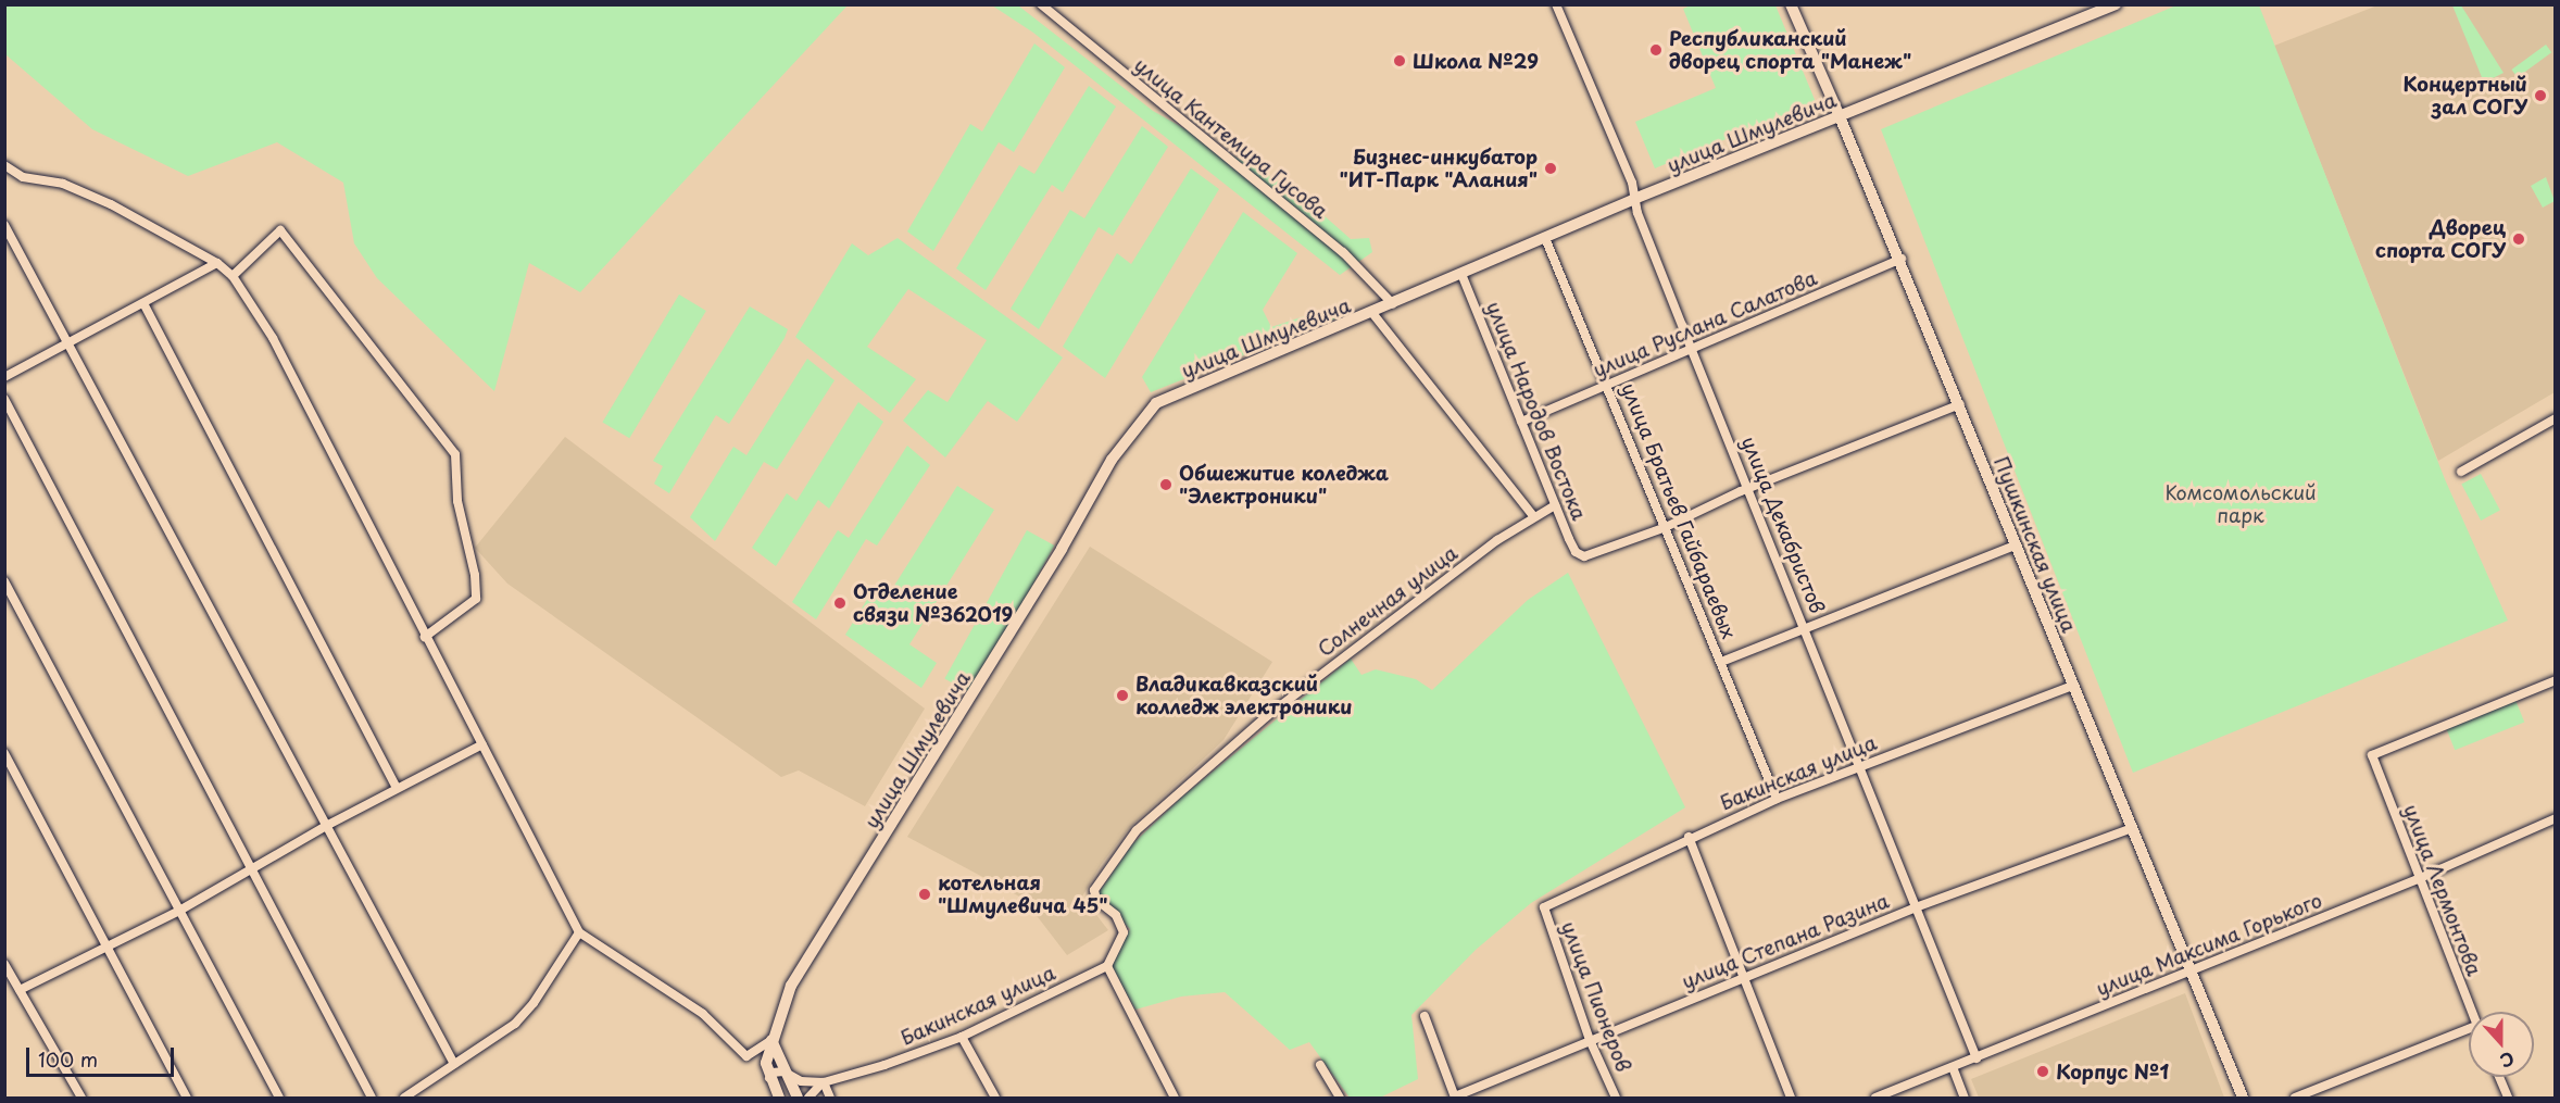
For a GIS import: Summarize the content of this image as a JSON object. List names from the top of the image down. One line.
{"streets":{"main road":["улица Шмулевича","Пушкинская улица"],"street":["улица Кантемира Гусова","улица Руслана Салатова","улица Народов Востока","улица Братьев Гайбараевых","улица Декабристов","Солнечная улица","Бакинская улица","улица Лермонтова","улица Степана Разина","улица Максима Горького","улица Пионеров"]},"crossings":[["улица Шмулевича","улица Кантемира Гусова"],["улица Шмулевича","улица Народов Востока"],["улица Шмулевича","улица Братьев Гайбараевых"],["улица Шмулевича","улица Декабристов"],["улица Шмулевича","Пушкинская улица"],["улица Руслана Салатова","улица Народов Востока"],["улица Руслана Салатова","улица Братьев Гайбараевых"],["улица Руслана Салатова","улица Декабристов"],["улица Руслана Салатова","Пушкинская улица"],["улица Народов Востока","улица Братьев Гайбараевых"],["улица Народов Востока","Солнечная улица"],["улица Братьев Гайбараевых","Бакинская улица"],["улица Декабристов","Бакинская улица"],["улица Декабристов","улица Степана Разина"],["улица Декабристов","улица Максима Горького"],["Пушкинская улица","Бакинская улица"],["Пушкинская улица","улица Степана Разина"],["Пушкинская улица","улица Максима Горького"],["Солнечная улица","Бакинская улица"],["Бакинская улица","улица Пионеров"],["улица Лермонтова","улица Максима Горького"],["улица Степана Разина","улица Пионеров"]],"parks":["Комсомольский парк"],"places":["Республиканский дворец спорта \"Манеж\"","Школа №29","Концертный зал СОГУ","Бизнес-инкубатор \"ИТ-Парк \"Алания\"","Дворец спорта СОГУ","Обшежитие коледжа \"Электроники\"","Отделение связи №362019","Владикавказский колледж электроники","котельная \"Шмулевича 45\"","Корпус №1"],"scale_bar":"100 m","north":"bottom"}
